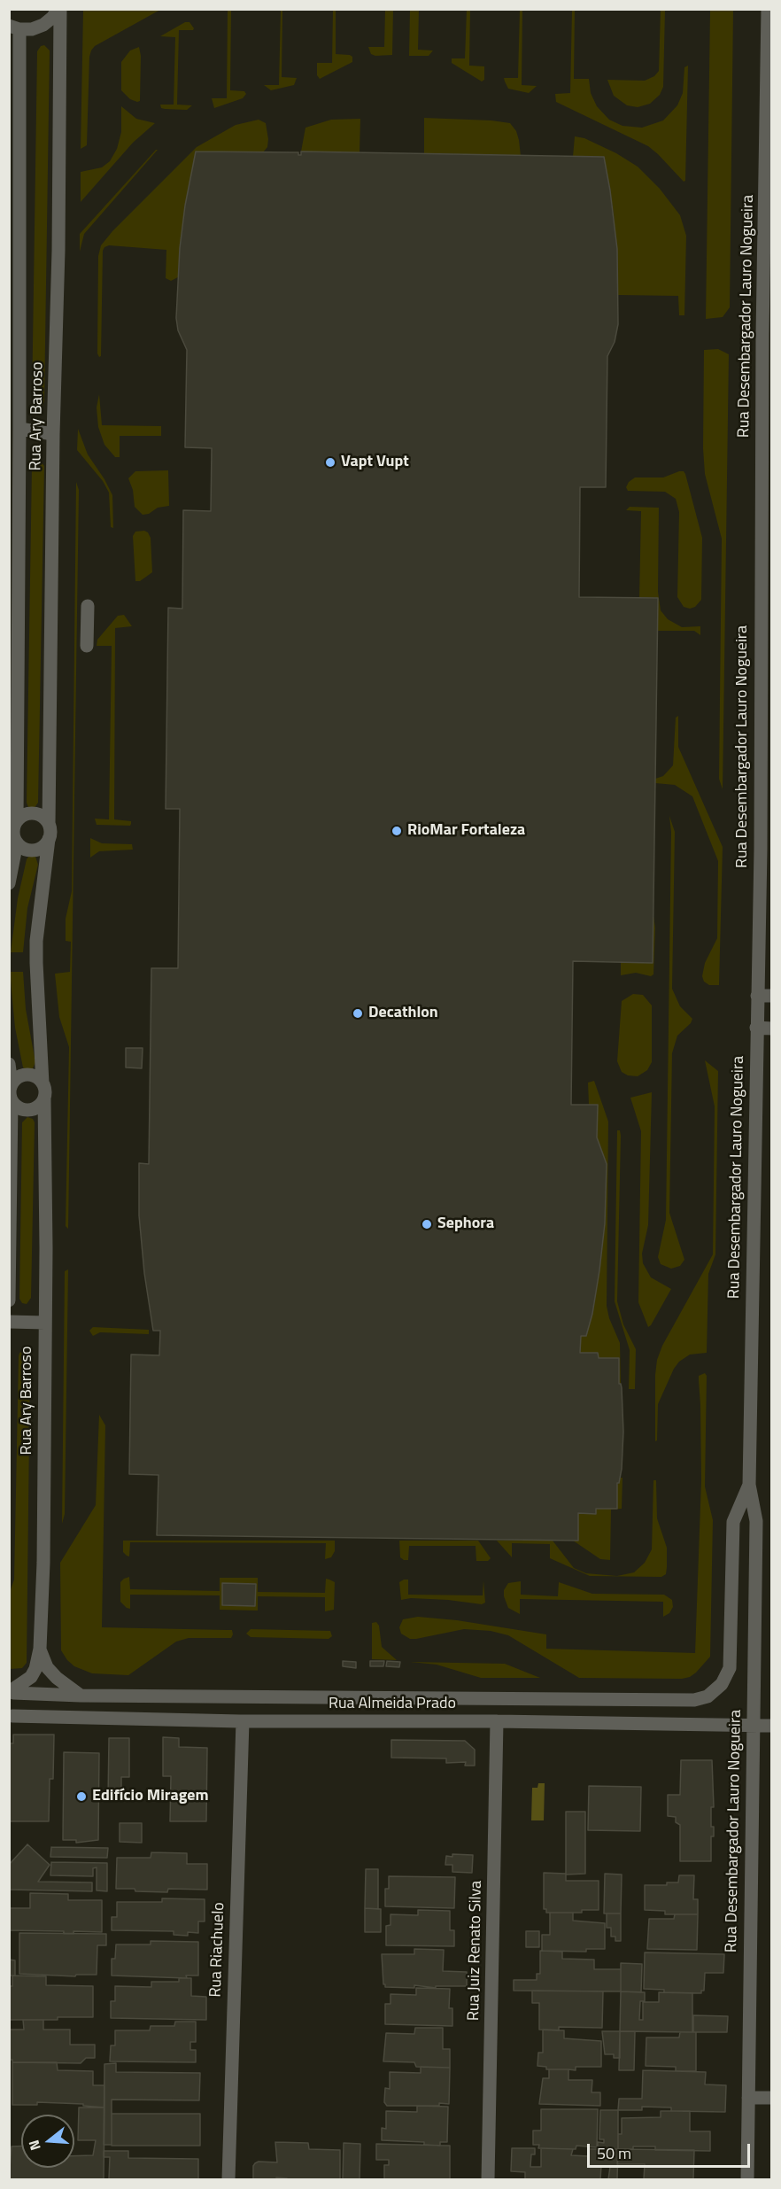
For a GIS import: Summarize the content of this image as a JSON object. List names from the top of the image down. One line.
{"streets":{"street":["Rua Desembargador Lauro Nogueira","Rua Ary Barroso","Rua Almeida Prado","Rua Riachuelo","Rua Juiz Renato Silva"]},"crossings":[["Rua Desembargador Lauro Nogueira","Rua Almeida Prado"],["Rua Ary Barroso","Rua Almeida Prado"],["Rua Almeida Prado","Rua Riachuelo"],["Rua Almeida Prado","Rua Juiz Renato Silva"]],"places":["Vapt Vupt","RioMar Fortaleza","Decathlon","Sephora","Edifício Miragem"],"scale_bar":"50 m","north":"left"}
